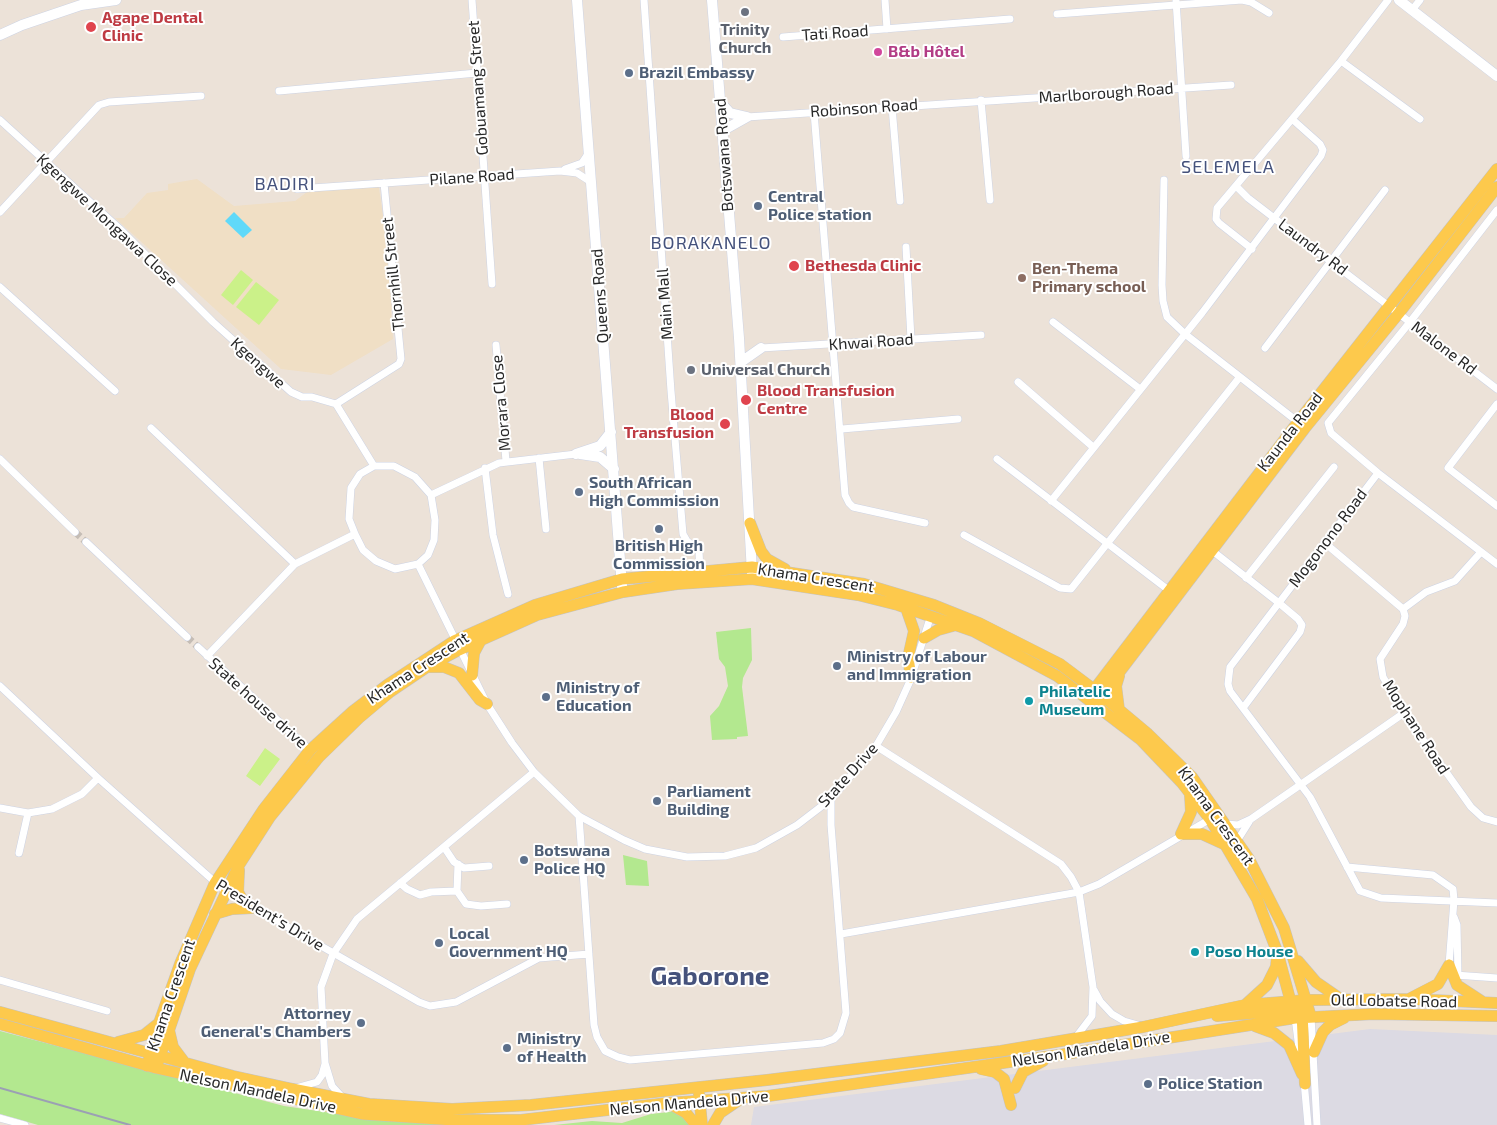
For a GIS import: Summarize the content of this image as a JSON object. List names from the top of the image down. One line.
{"streets":{"main road":["Botswana Road","Queens Road","Kaunda Road","Khama Crescent","Old Lobatse Road","Nelson Mandela Drive"],"street":["Tati Road","Gobuamang Street","Marlborough Road","Robinson Road","Pilane Road","Kgengwe Mongawa Close","Laundry Rd","Thornhill Street","Main Mall","Khwai Road","Malone Rd","Kgengwe","Morara Close","Mogonono Road","State house drive","Mophane Road","State Drive","President's Drive"]},"crossings":[["Gobuamang Street","Pilane Road"],["Marlborough Road","Robinson Road"],["Botswana Road","Khama Crescent"],["Pilane Road","Thornhill Street"],["Kgengwe Mongawa Close","Kgengwe"],["Laundry Rd","Malone Rd"],["Laundry Rd","Kaunda Road"],["Thornhill Street","Kgengwe"],["Queens Road","Khama Crescent"],["Main Mall","Khama Crescent"],["Malone Rd","Kaunda Road"],["Kaunda Road","Khama Crescent"],["Khama Crescent","State house drive"],["Khama Crescent","State Drive"],["Khama Crescent","President's Drive"],["Khama Crescent","Old Lobatse Road"],["Khama Crescent","Nelson Mandela Drive"],["Old Lobatse Road","Nelson Mandela Drive"]],"districts":["SELEMELA","BADIRI","BORAKANELO","Gaborone"],"places":["Trinity Church","Agape Dental Clinic","B&b Hôtel","Brazil Embassy","Central Police station","Bethesda Clinic","Ben-Thema Primary school","Universal Church","Blood Transfusion Centre","Blood Transfusion","South African High Commission","British High Commission","Ministry of Labour and Immigration","Ministry of Education","Philatelic Museum","Parliament Building","Botswana Police HQ","Local Government HQ","Poso House","Attorney General's Chambers","Ministry of Health","Police Station"]}
